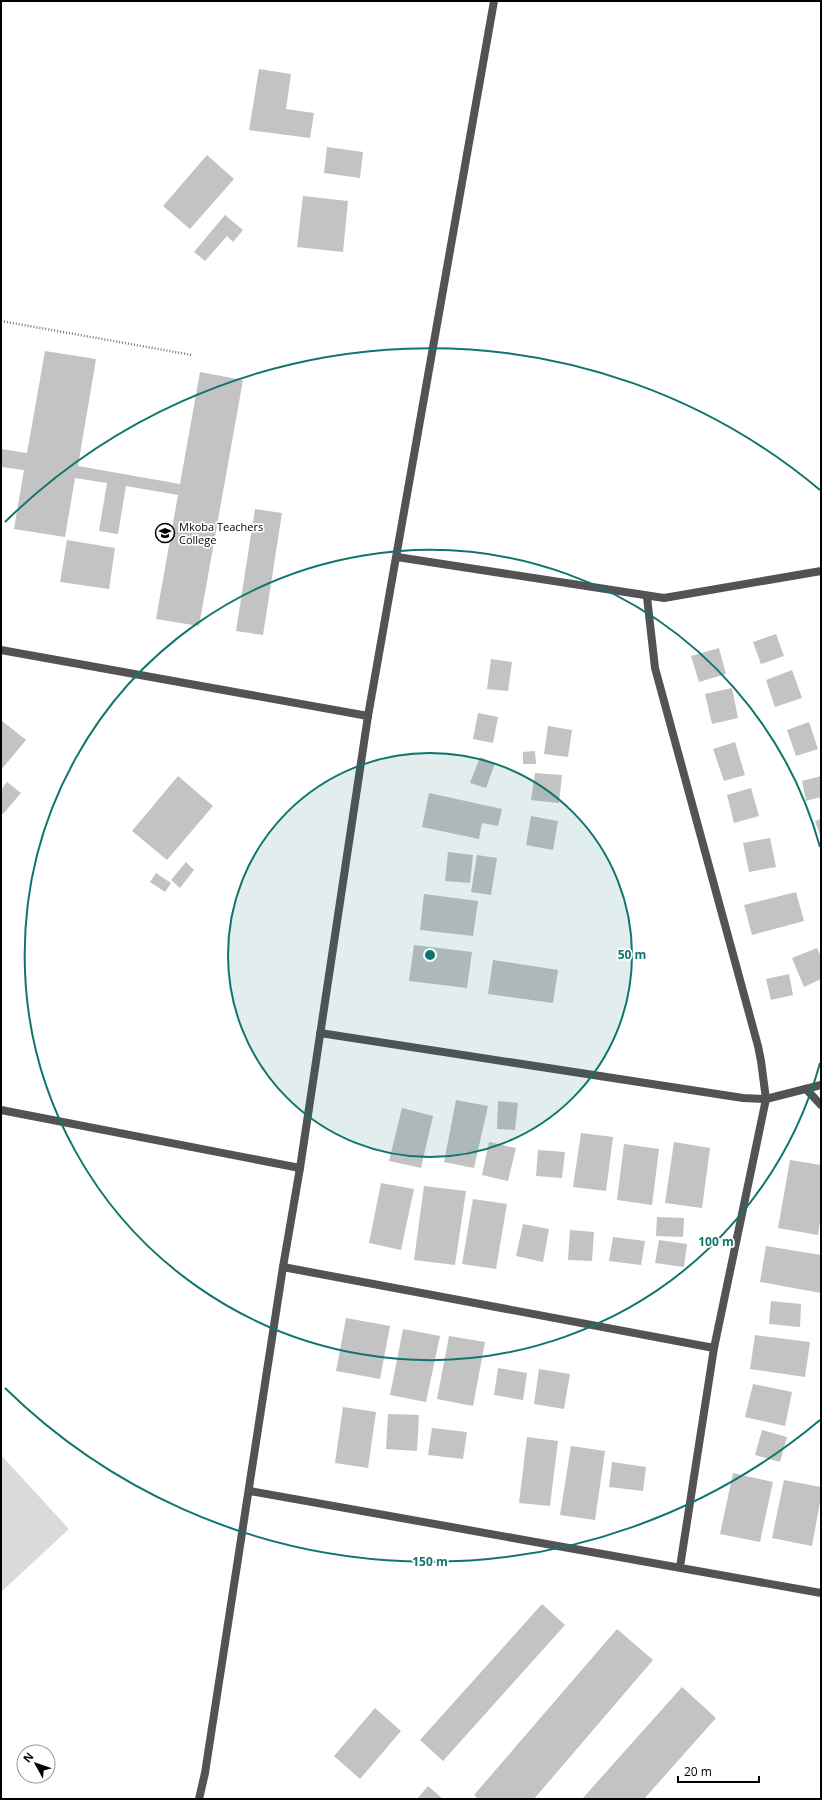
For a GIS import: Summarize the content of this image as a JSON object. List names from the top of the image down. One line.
{"places":{"school or university":["Mkoba Teachers College"]},"scale_bar":"20 m","north":"top left","rings":["50 m","100 m","150 m"]}
